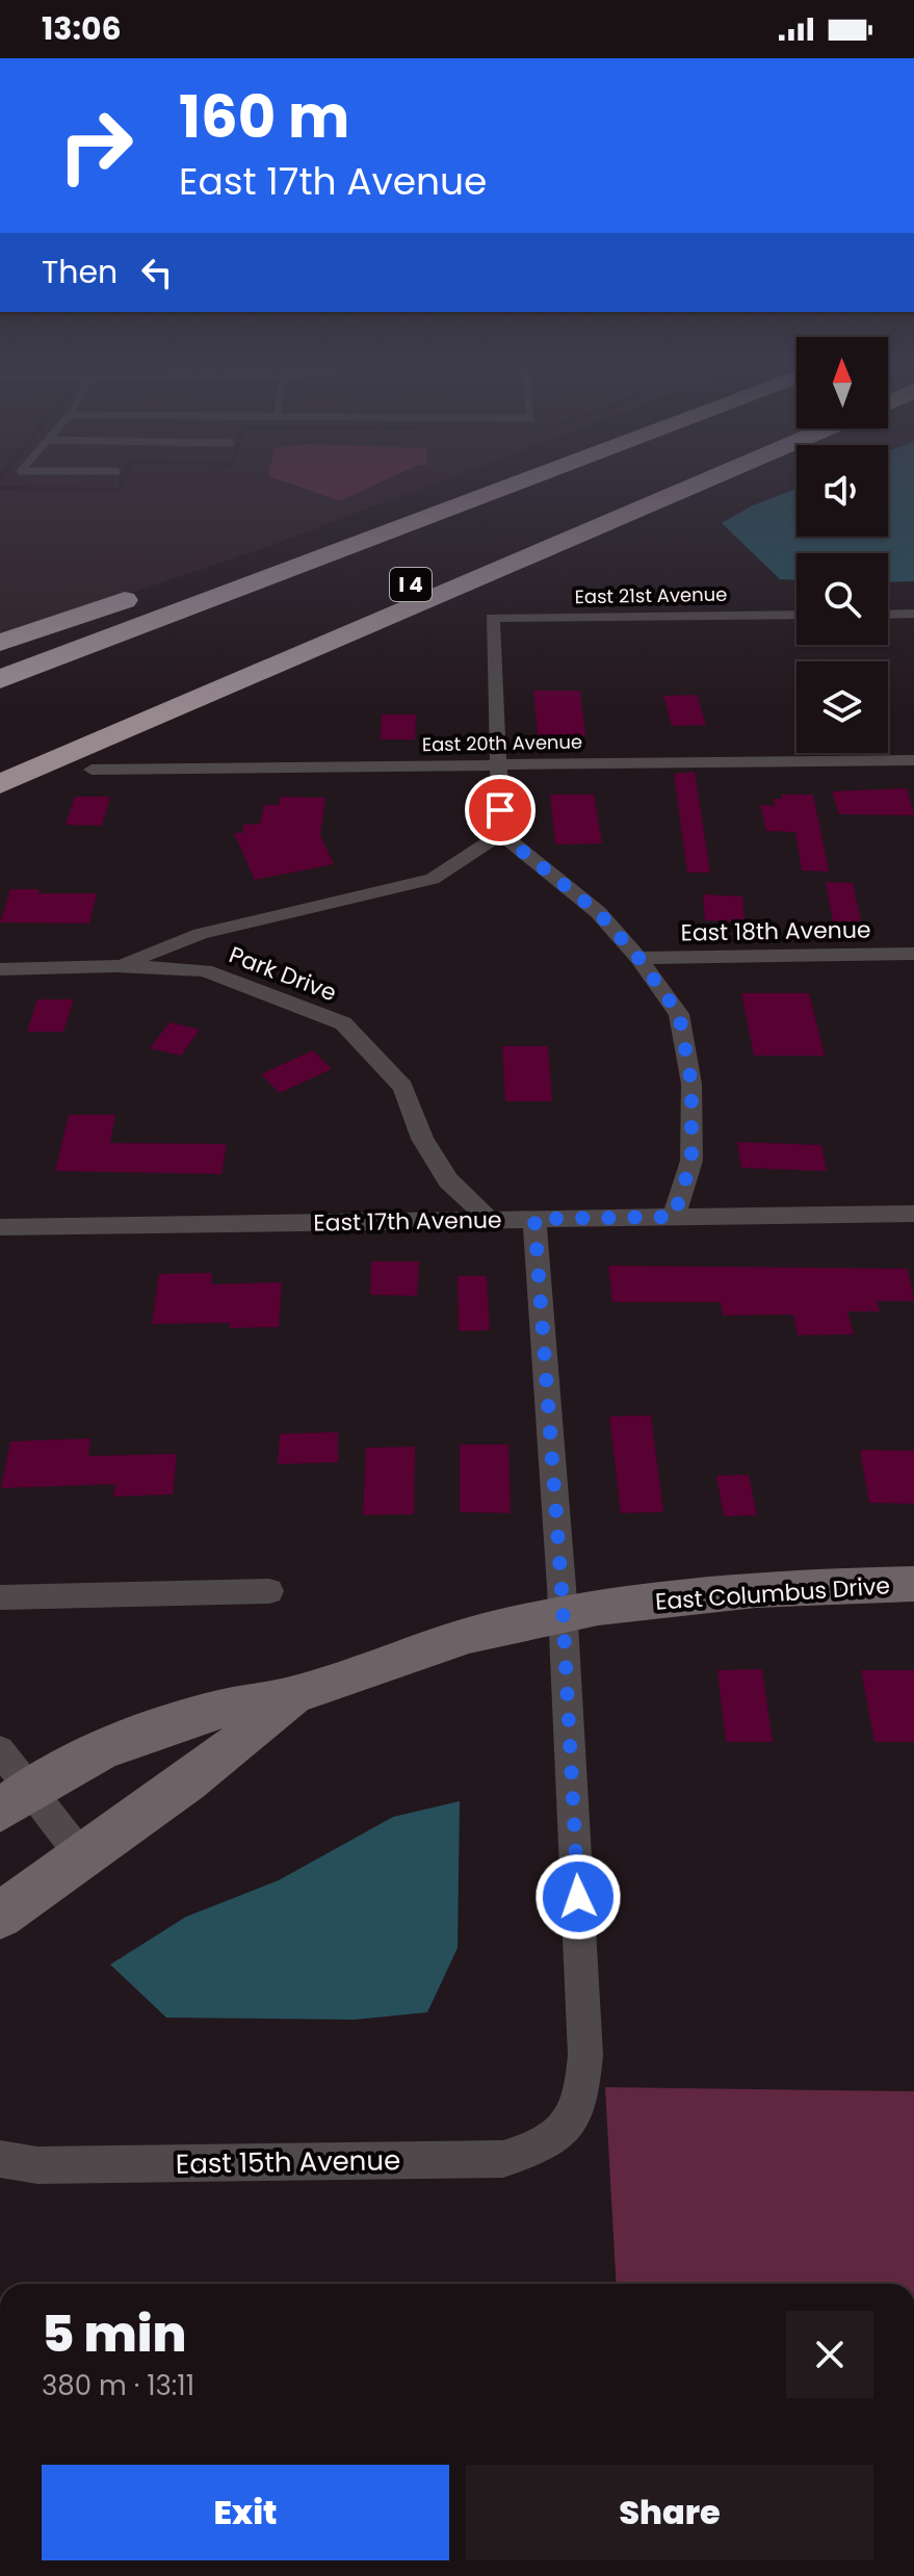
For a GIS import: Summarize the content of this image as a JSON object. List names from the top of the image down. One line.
{"streets":{"highway":["I 4"],"main road":["East Columbus Drive"],"street":["East 21st Avenue","East 20th Avenue","East 18th Avenue","Park Drive","East 17th Avenue","East 15th Avenue"]},"crossings":[["East 21st Avenue","East 20th Avenue"],["Park Drive","East 17th Avenue"],["East Columbus Drive","East 15th Avenue"]],"north":"top","page":{"status":"13:06","turn":["160 m","East 17th Avenue"],"then":"Then","heading":["5 min","380 m · 13:11"],"buttons":["Exit","Share"]}}
